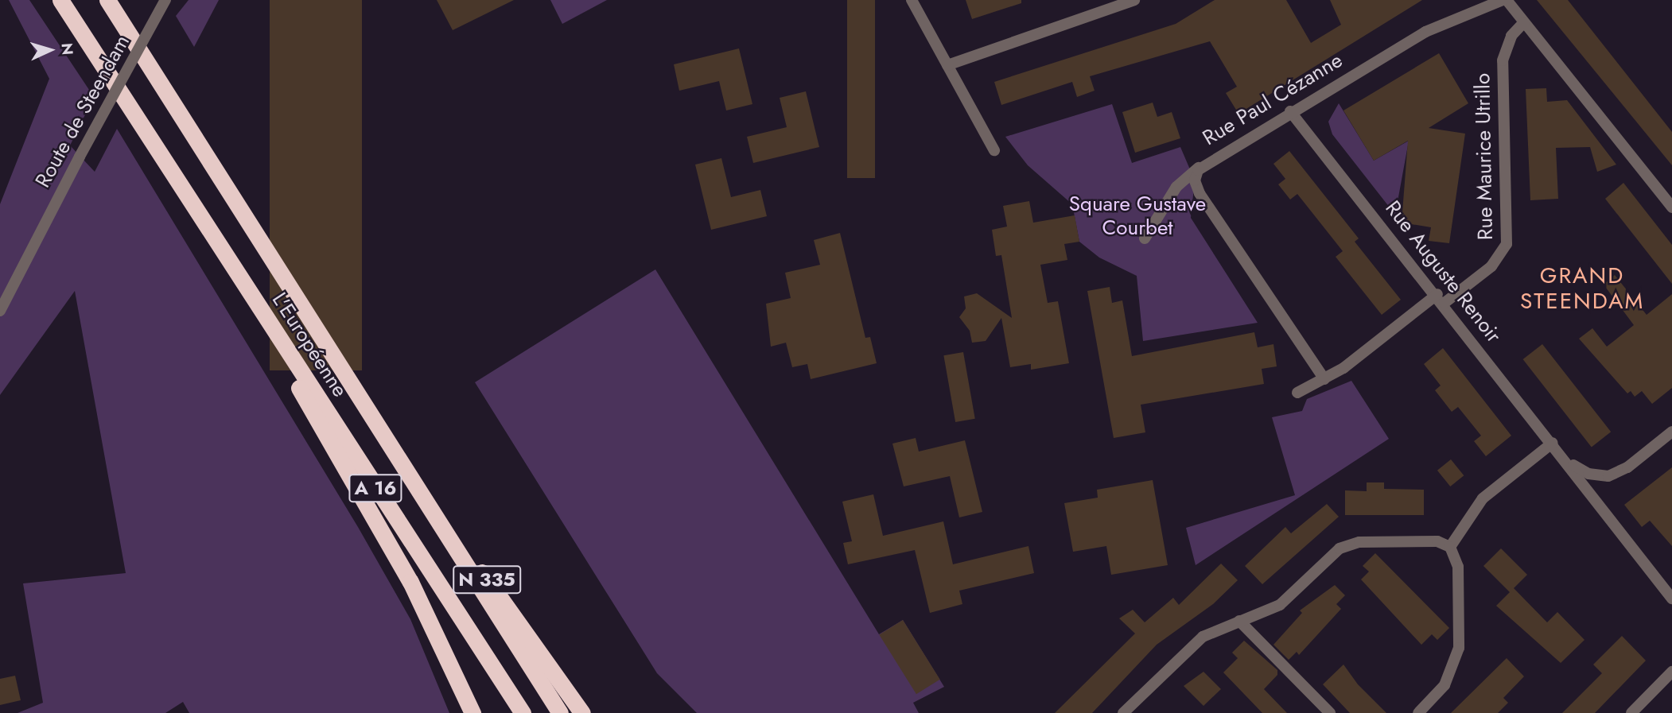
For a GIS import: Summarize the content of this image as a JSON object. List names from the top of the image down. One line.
{"streets":{"highway":["L'Européenne","A 16","N 335"],"street":["Rue Paul Cézanne","Route de Steendam","Rue Maurice Utrillo","Rue Auguste Renoir"]},"crossings":[["Rue Paul Cézanne","Rue Maurice Utrillo"],["Rue Paul Cézanne","Rue Auguste Renoir"],["Rue Maurice Utrillo","Rue Auguste Renoir"],["L'Européenne","N 335"]],"districts":["GRAND STEENDAM"],"parks":["Square Gustave Courbet"],"north":"right"}
